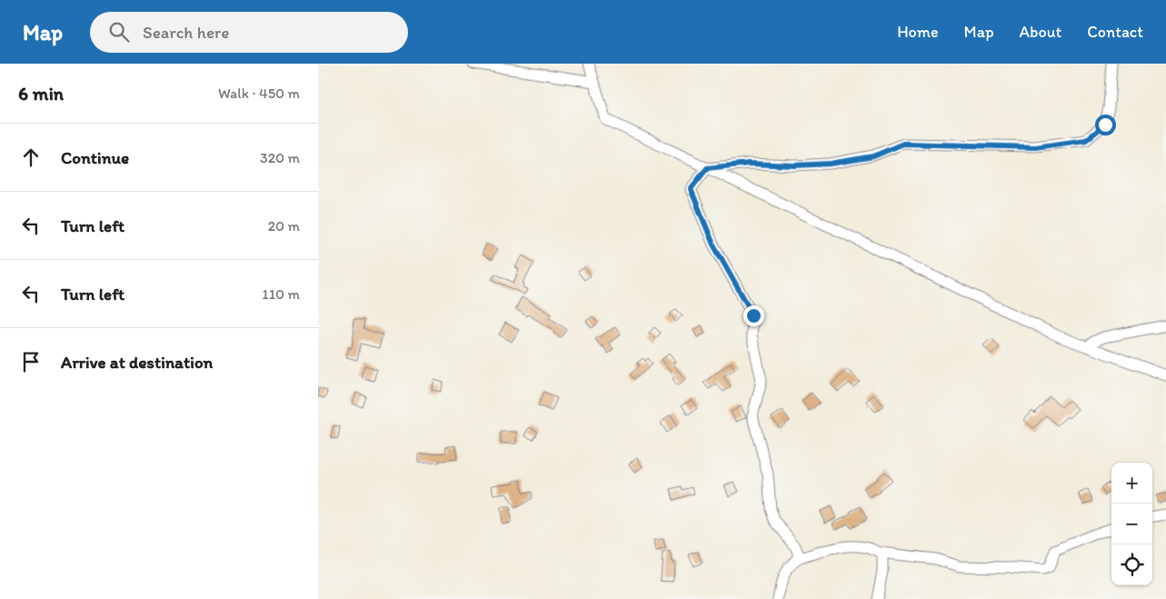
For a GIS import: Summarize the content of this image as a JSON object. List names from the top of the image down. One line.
{"page":{"header":"Map","search":"Search here","nav":["Home","Map","About","Contact"],"heading":["6 min","Walk · 450 m"],"list":[["Continue","320 m"],["Turn left","20 m"],["Turn left","110 m"],"Arrive at destination"],"map_buttons":["+","−"]}}
